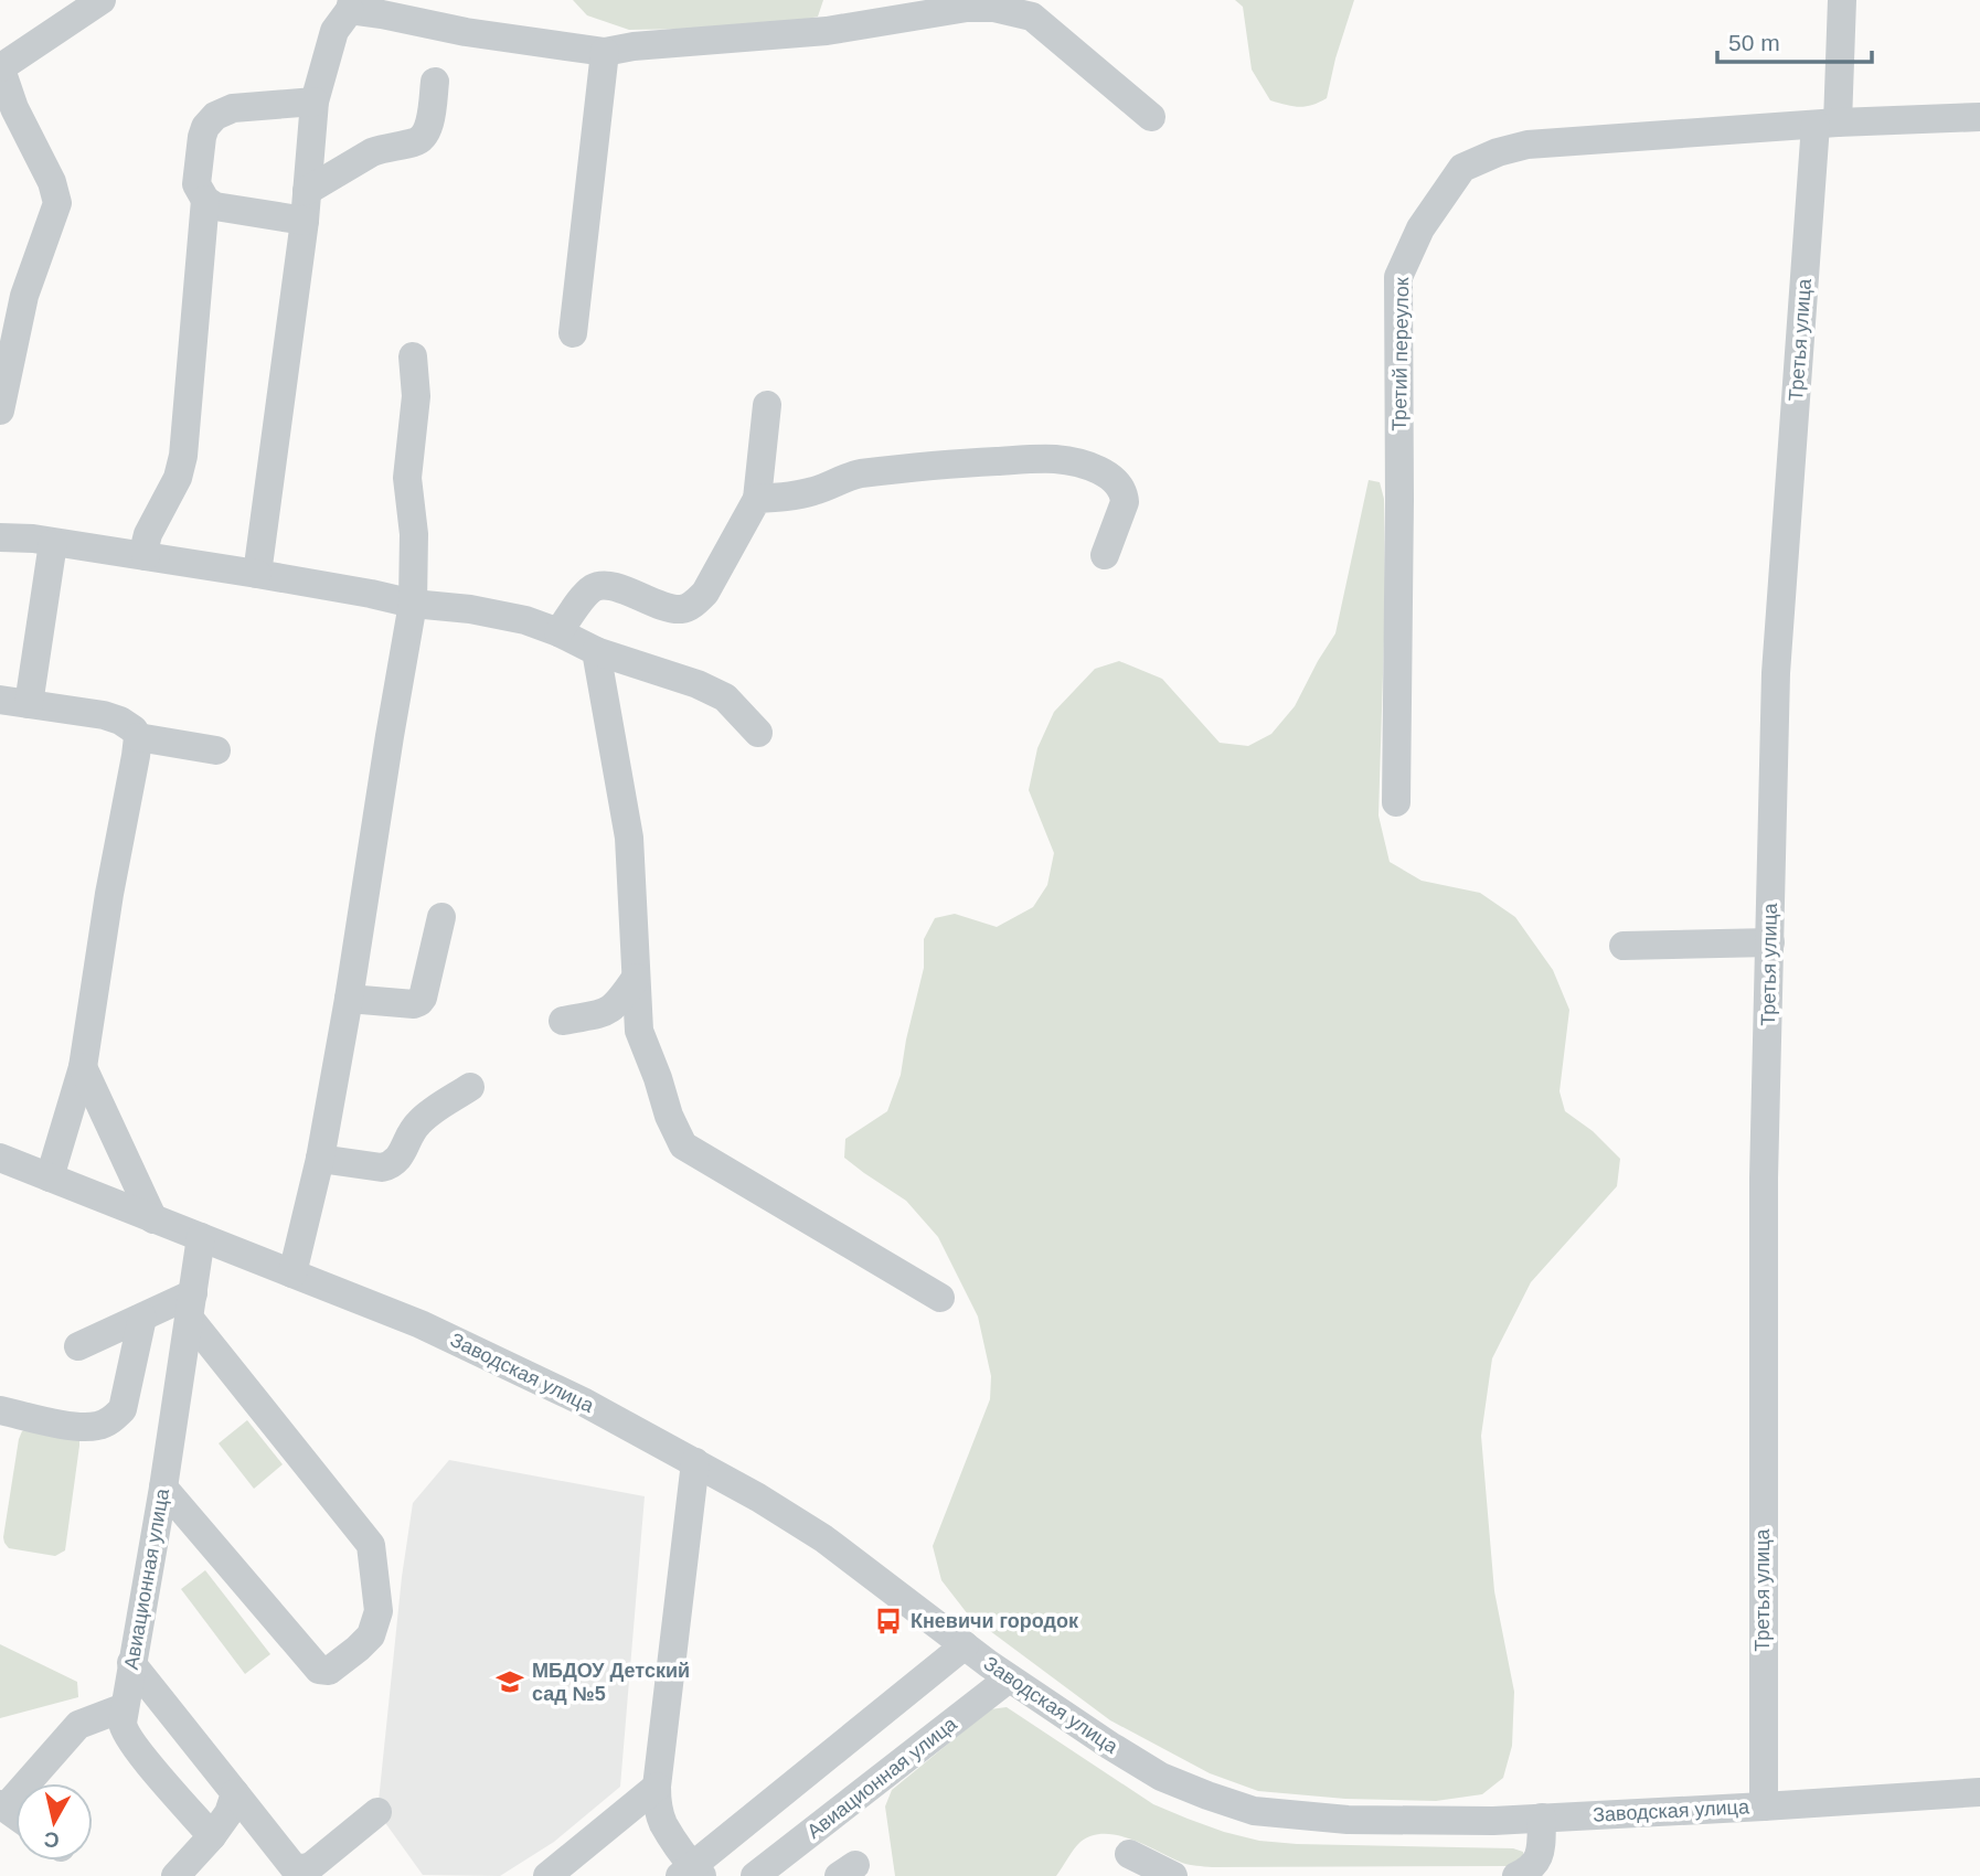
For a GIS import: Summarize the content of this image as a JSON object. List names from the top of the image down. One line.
{"streets":{"street":["Третья улица","Третий переулок","Заводская улица","Авиационная улица"]},"crossings":[["Третья улица","Третий переулок"],["Третья улица","Заводская улица"],["Заводская улица","Авиационная улица"]],"places":{"bus stop":["Кневичи городок"],"school or university":["МБДОУ Детский сад №5"]},"scale_bar":"50 m","north":"bottom"}
